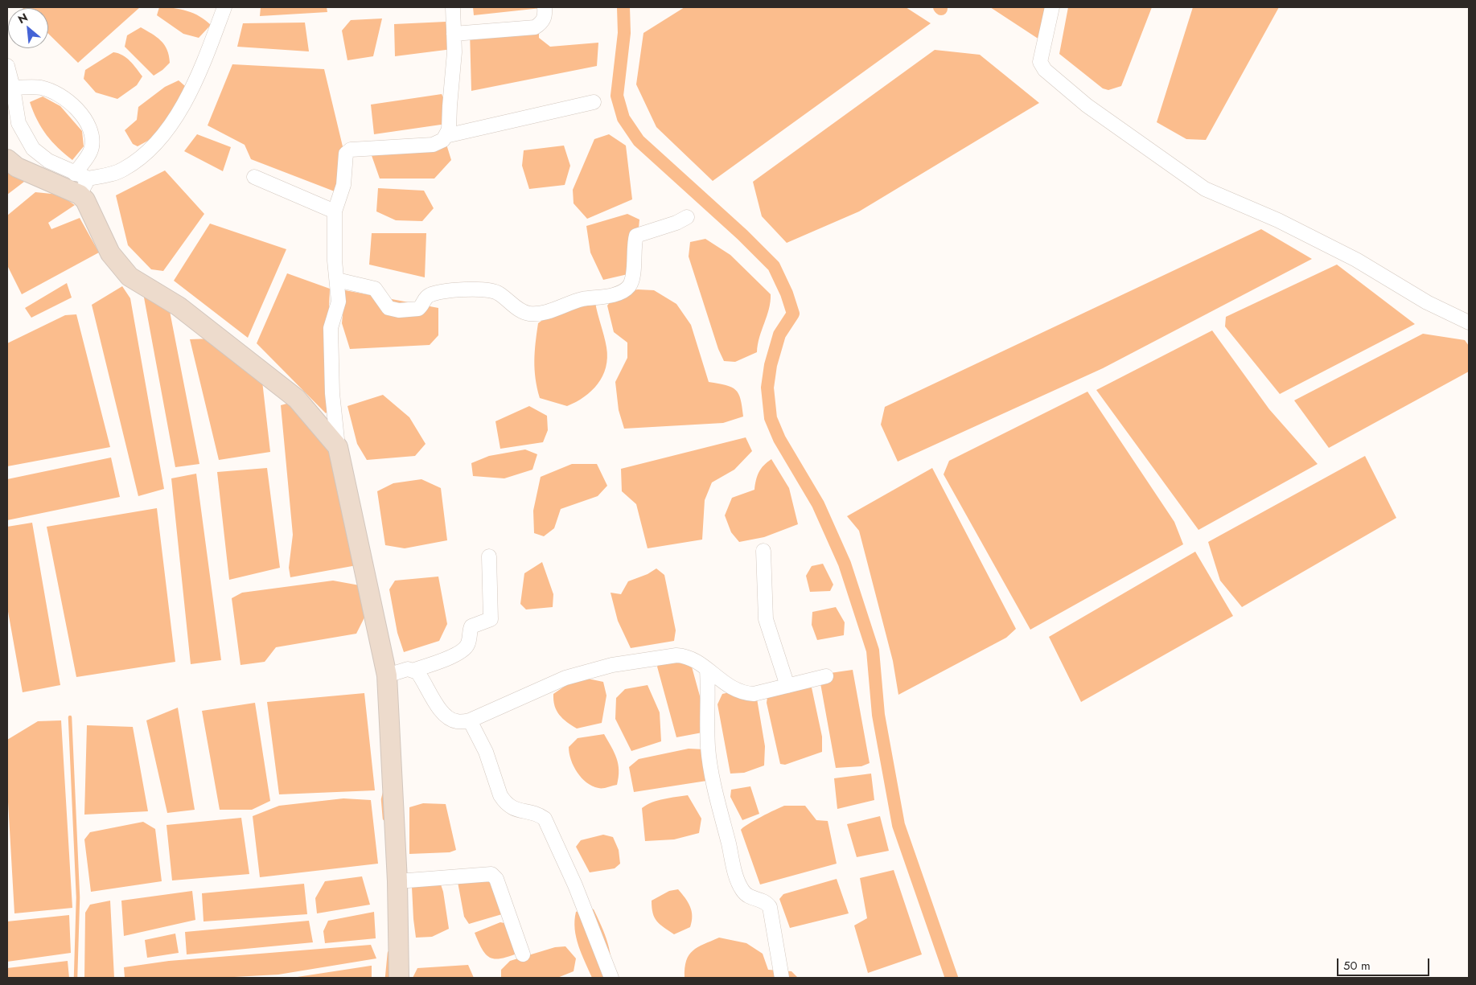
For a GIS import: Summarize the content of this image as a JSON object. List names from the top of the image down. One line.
{"scale_bar":"50 m","north":"top left"}
